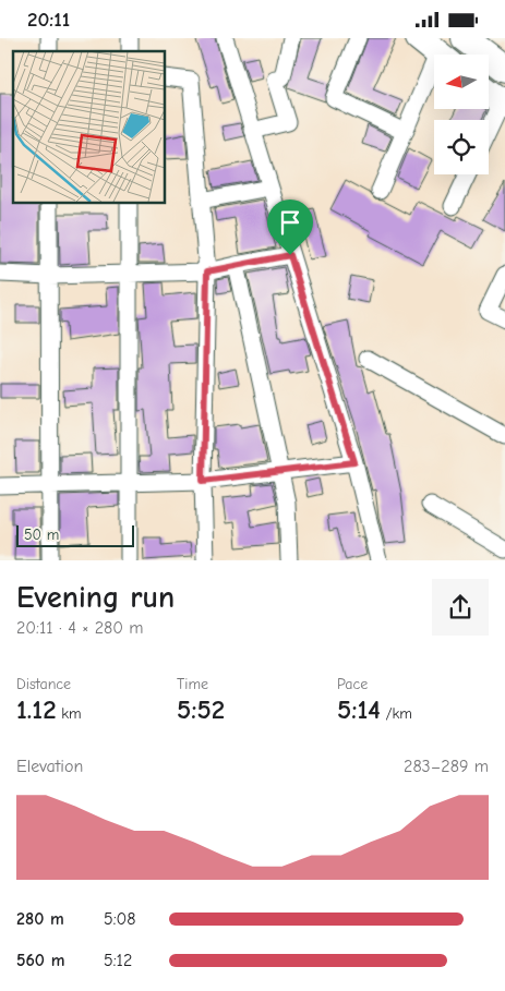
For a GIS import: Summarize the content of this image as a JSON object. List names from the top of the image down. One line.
{"scale_bar":"50 m","north":"left","page":{"status":"20:11","scale":"50 m","heading":["Evening run","20:11 · 4 × 280 m"],"stats":[["Distance","1.12 km"],["Time","5:52"],["Pace","5:14 /km"]],"chart":["Elevation","283–289 m"],"list":[{"name":"280 m","note":"5:08"},{"name":"560 m","note":"5:12"}]}}
